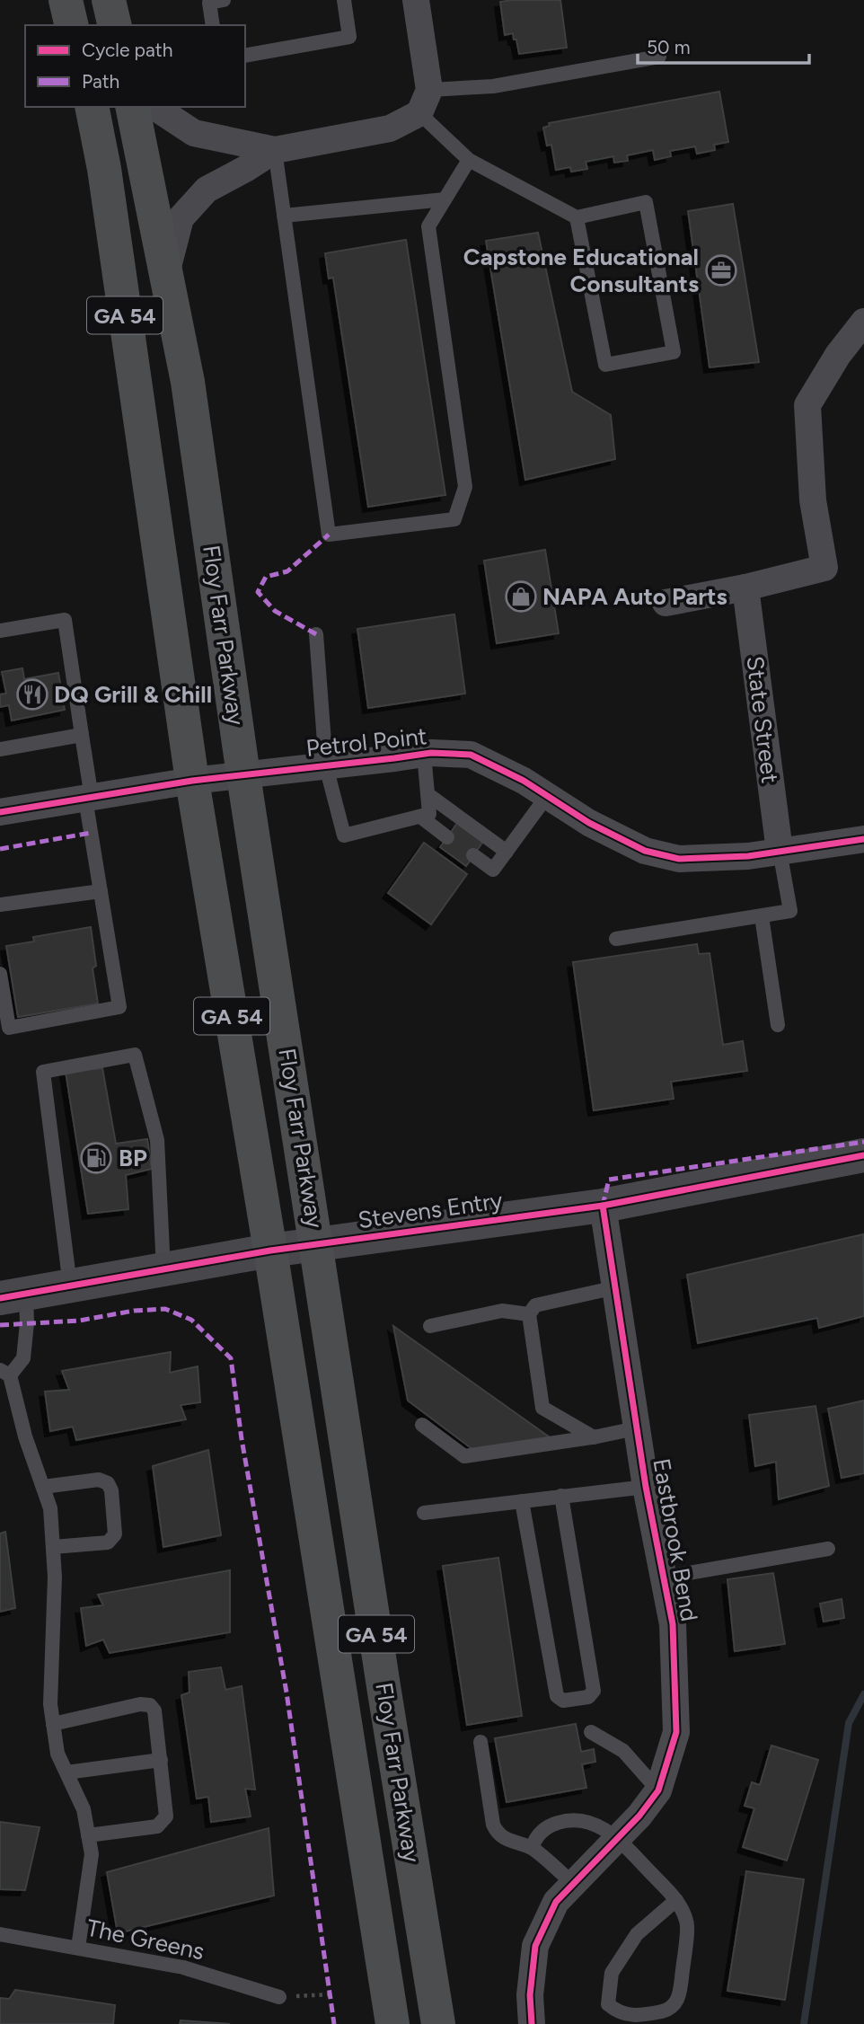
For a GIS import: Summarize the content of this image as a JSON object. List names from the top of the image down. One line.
{"streets":{"main road":["GA 54","Floy Farr Parkway"],"street":["State Street","Petrol Point","Stevens Entry","Eastbrook Bend"],"lane":["The Greens"]},"crossings":[["Floy Farr Parkway","Petrol Point"],["Floy Farr Parkway","Stevens Entry"],["State Street","Petrol Point"],["Stevens Entry","Eastbrook Bend"]],"places":{"office":["Capstone Educational Consultants"],"shop":["NAPA Auto Parts"],"restaurant":["DQ Grill & Chill"],"fuel station":["BP"]},"legend":["Cycle path","Path"],"scale_bar":"50 m"}
